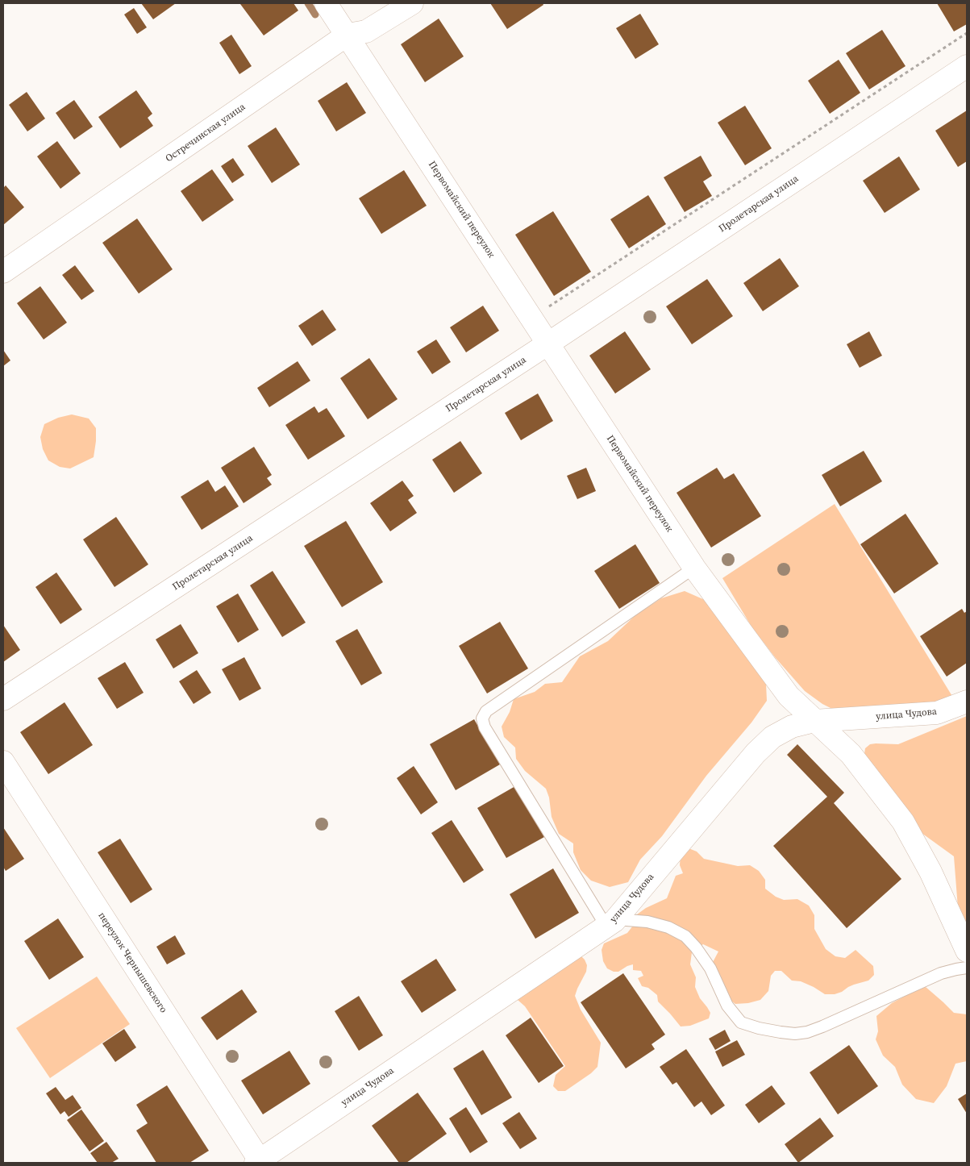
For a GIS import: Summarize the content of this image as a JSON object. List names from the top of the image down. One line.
{"streets":{"street":["Остречинская улица","Пролетарская улица","Первомайский переулок","улица Чудова","переулок Чернышевского"]},"crossings":[["Остречинская улица","Первомайский переулок"],["Пролетарская улица","Первомайский переулок"],["Первомайский переулок","улица Чудова"],["улица Чудова","переулок Чернышевского"]]}
